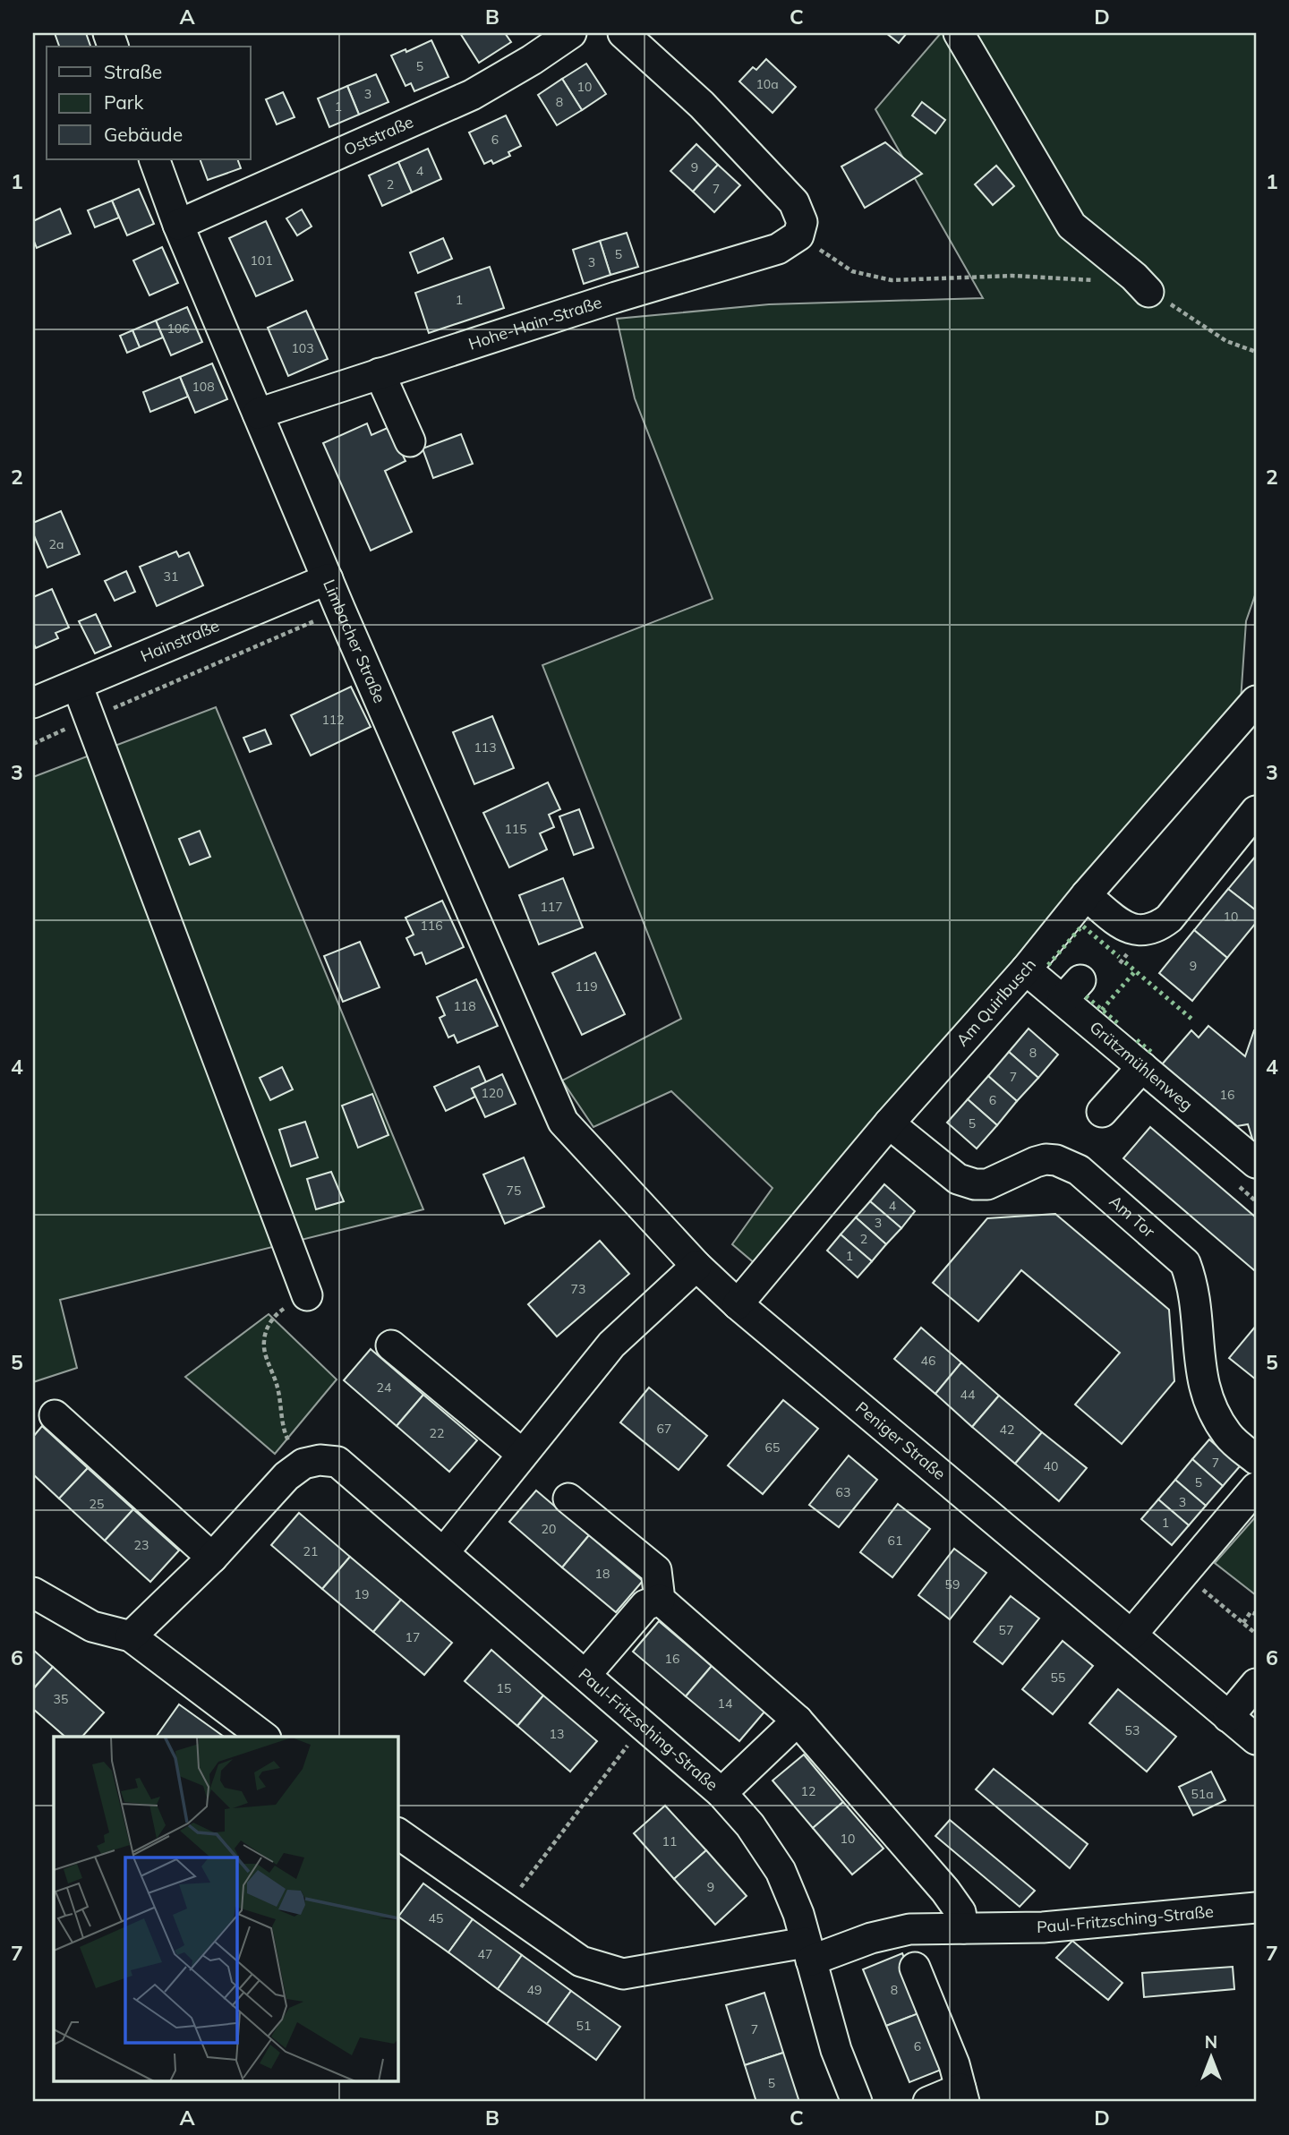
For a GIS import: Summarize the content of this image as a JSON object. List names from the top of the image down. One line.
{"streets":{"street":["Oststraße","Hohe-Hain-Straße","Hainstraße","Limbacher Straße","Am Quirlbusch","Grützmühlenweg","Am Tor","Peniger Straße","Paul-Fritzsching-Straße"]},"crossings":[["Oststraße","Limbacher Straße"],["Hohe-Hain-Straße","Limbacher Straße"],["Hainstraße","Limbacher Straße"],["Limbacher Straße","Peniger Straße"],["Am Quirlbusch","Grützmühlenweg"],["Am Quirlbusch","Am Tor"],["Am Quirlbusch","Peniger Straße"]],"house_numbers":["5","10a","10","3","8","1","6","9","4","2","7","5","101","3","1","106","103","108","2a","31","112","113","115","117","10","116","9","119","118","8","7","120","16","6","5","75","4","3","2","1","73","46","24","44","67","42","22","65","7","40","5","63","3","25","1","20","61","23","21","18","59","19","57","17","16","55","15","35","14","53","13","12","51a","10","11","9","45","47","49","8","51","7","6","5"],"legend":["Straße","Park","Gebäude"],"north":"top","grid":{"columns":["A","B","C","D"],"rows":["1","2","3","4","5","6","7"]}}
